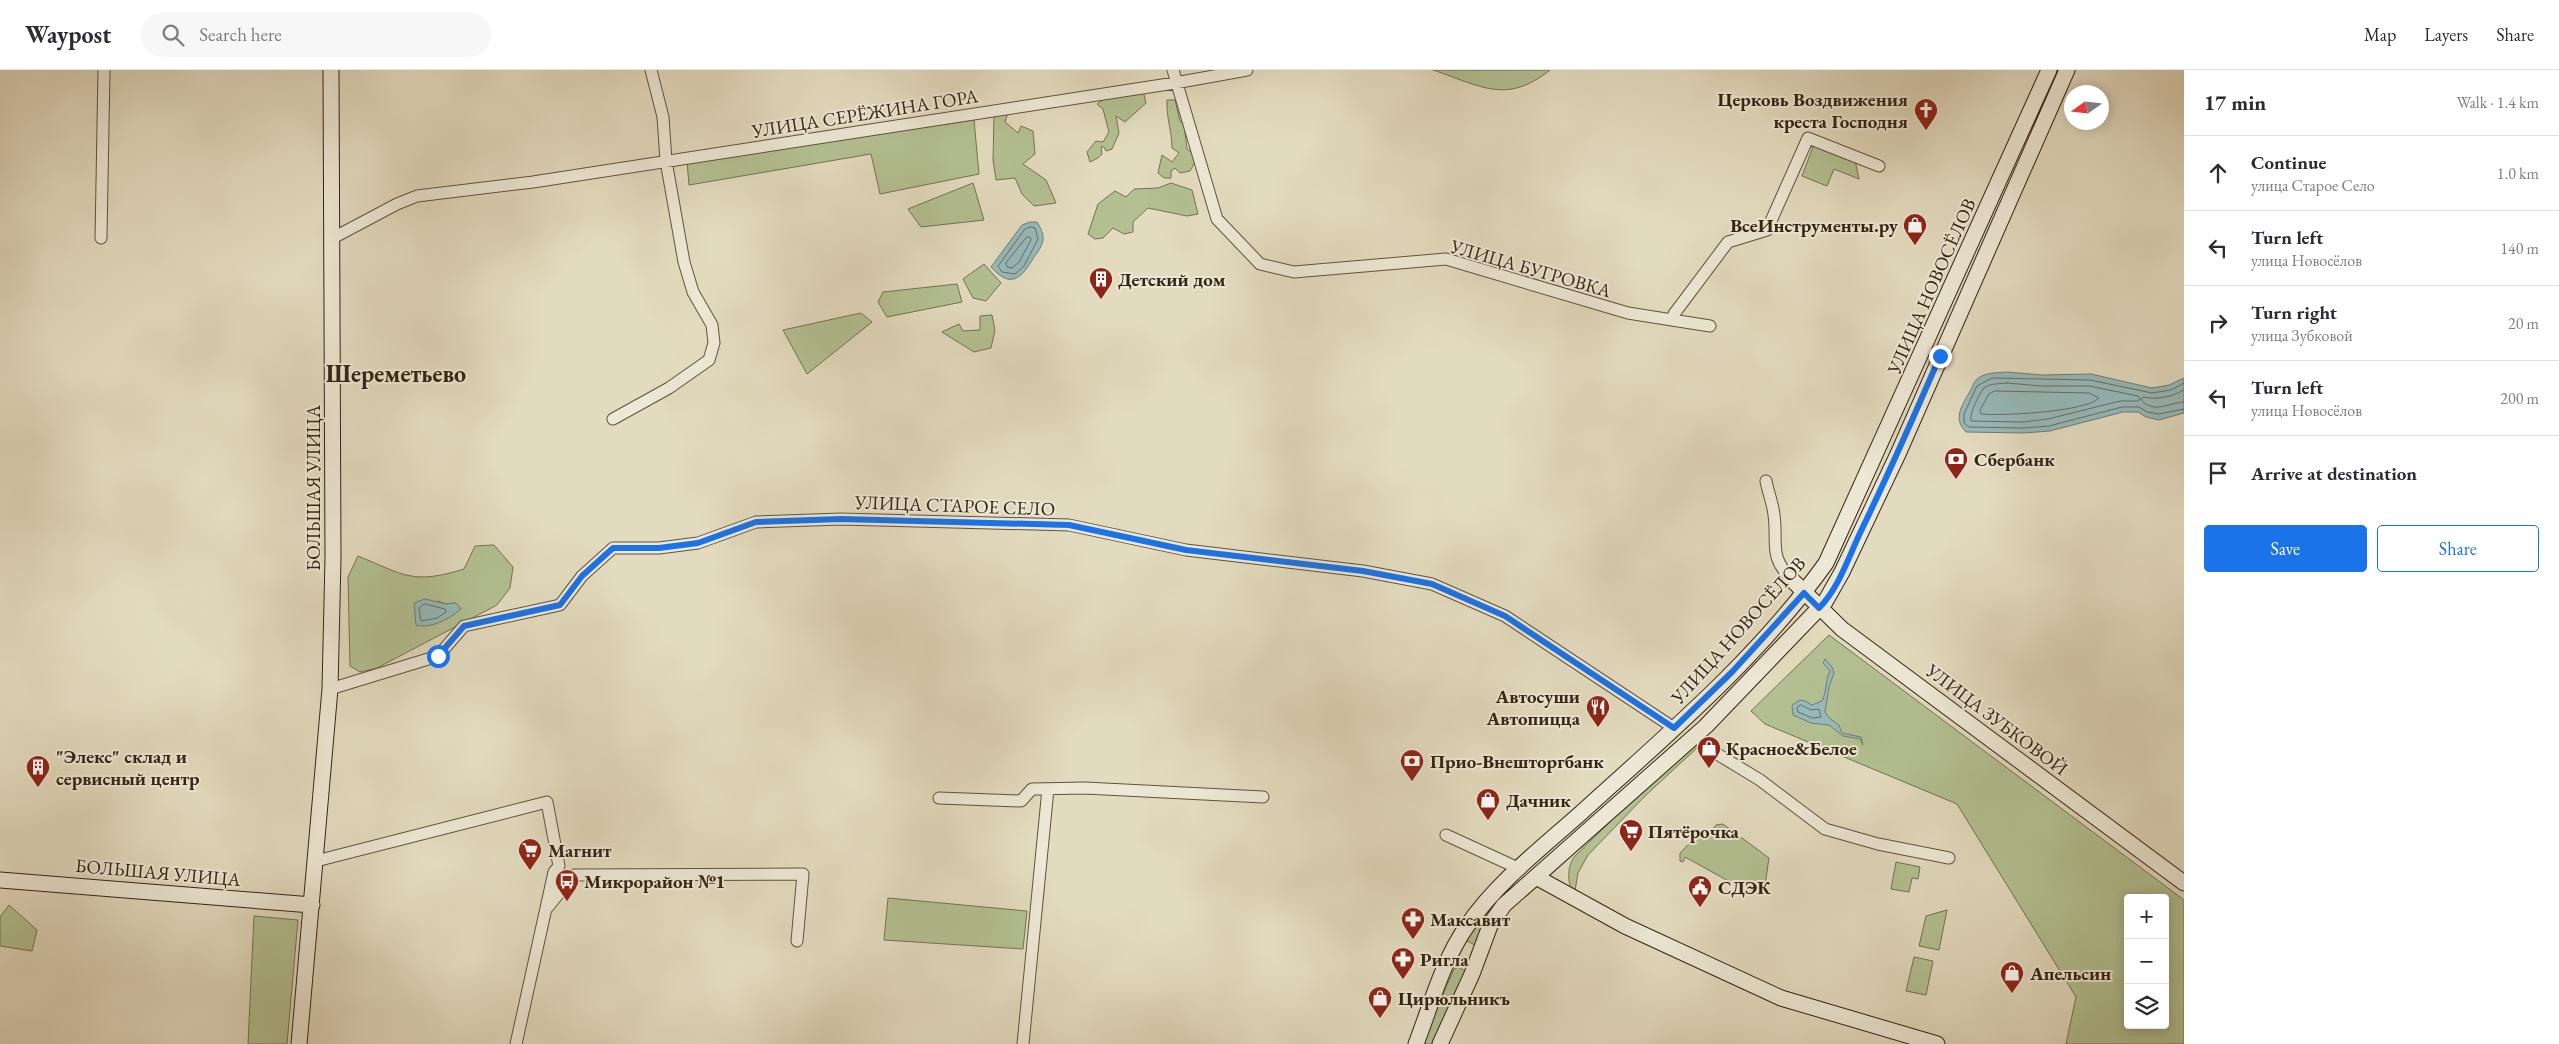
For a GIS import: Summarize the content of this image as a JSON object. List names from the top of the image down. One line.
{"streets":{"main road":["УЛИЦА НОВОСЁЛОВ","БОЛЬШАЯ УЛИЦА","УЛИЦА ЗУБКОВОЙ"],"street":["УЛИЦА СЕРЁЖИНА ГОРА","УЛИЦА БУГРОВКА","УЛИЦА СТАРОЕ СЕЛО"]},"crossings":[["УЛИЦА СЕРЁЖИНА ГОРА","УЛИЦА БУГРОВКА"],["УЛИЦА СЕРЁЖИНА ГОРА","БОЛЬШАЯ УЛИЦА"],["УЛИЦА НОВОСЁЛОВ","УЛИЦА СТАРОЕ СЕЛО"],["УЛИЦА НОВОСЁЛОВ","УЛИЦА ЗУБКОВОЙ"],["БОЛЬШАЯ УЛИЦА","УЛИЦА СТАРОЕ СЕЛО"]],"districts":["Шереметьево"],"places":{"church":["Церковь Воздвижения креста Господня"],"shop":["ВсеИнструменты.ру","Красное&Белое","Дачник","Апельсин","Цирюльникъ"],"building":["Детский дом","\"Элекс\" склад и сервисный центр"],"bank":["Сбербанк","Прио-Внешторгбанк"],"restaurant":["Автосуши Автопицца"],"supermarket":["Пятёрочка","Магнит"],"bus stop":["Микрорайон №1"],"public building":["СДЭК"],"pharmacy":["Максавит","Ригла"]},"north":"left","page":{"header":"Waypost","search":"Search here","nav":["Map","Layers","Share"],"heading":["17 min","Walk · 1.4 km"],"list":[["Continue","улица Старое Село","1.0 km"],["Turn left","улица Новосёлов","140 m"],["Turn right","улица Зубковой","20 m"],["Turn left","улица Новосёлов","200 m"],"Arrive at destination"],"buttons":["Save","Share"],"map_buttons":["+","−"]}}
